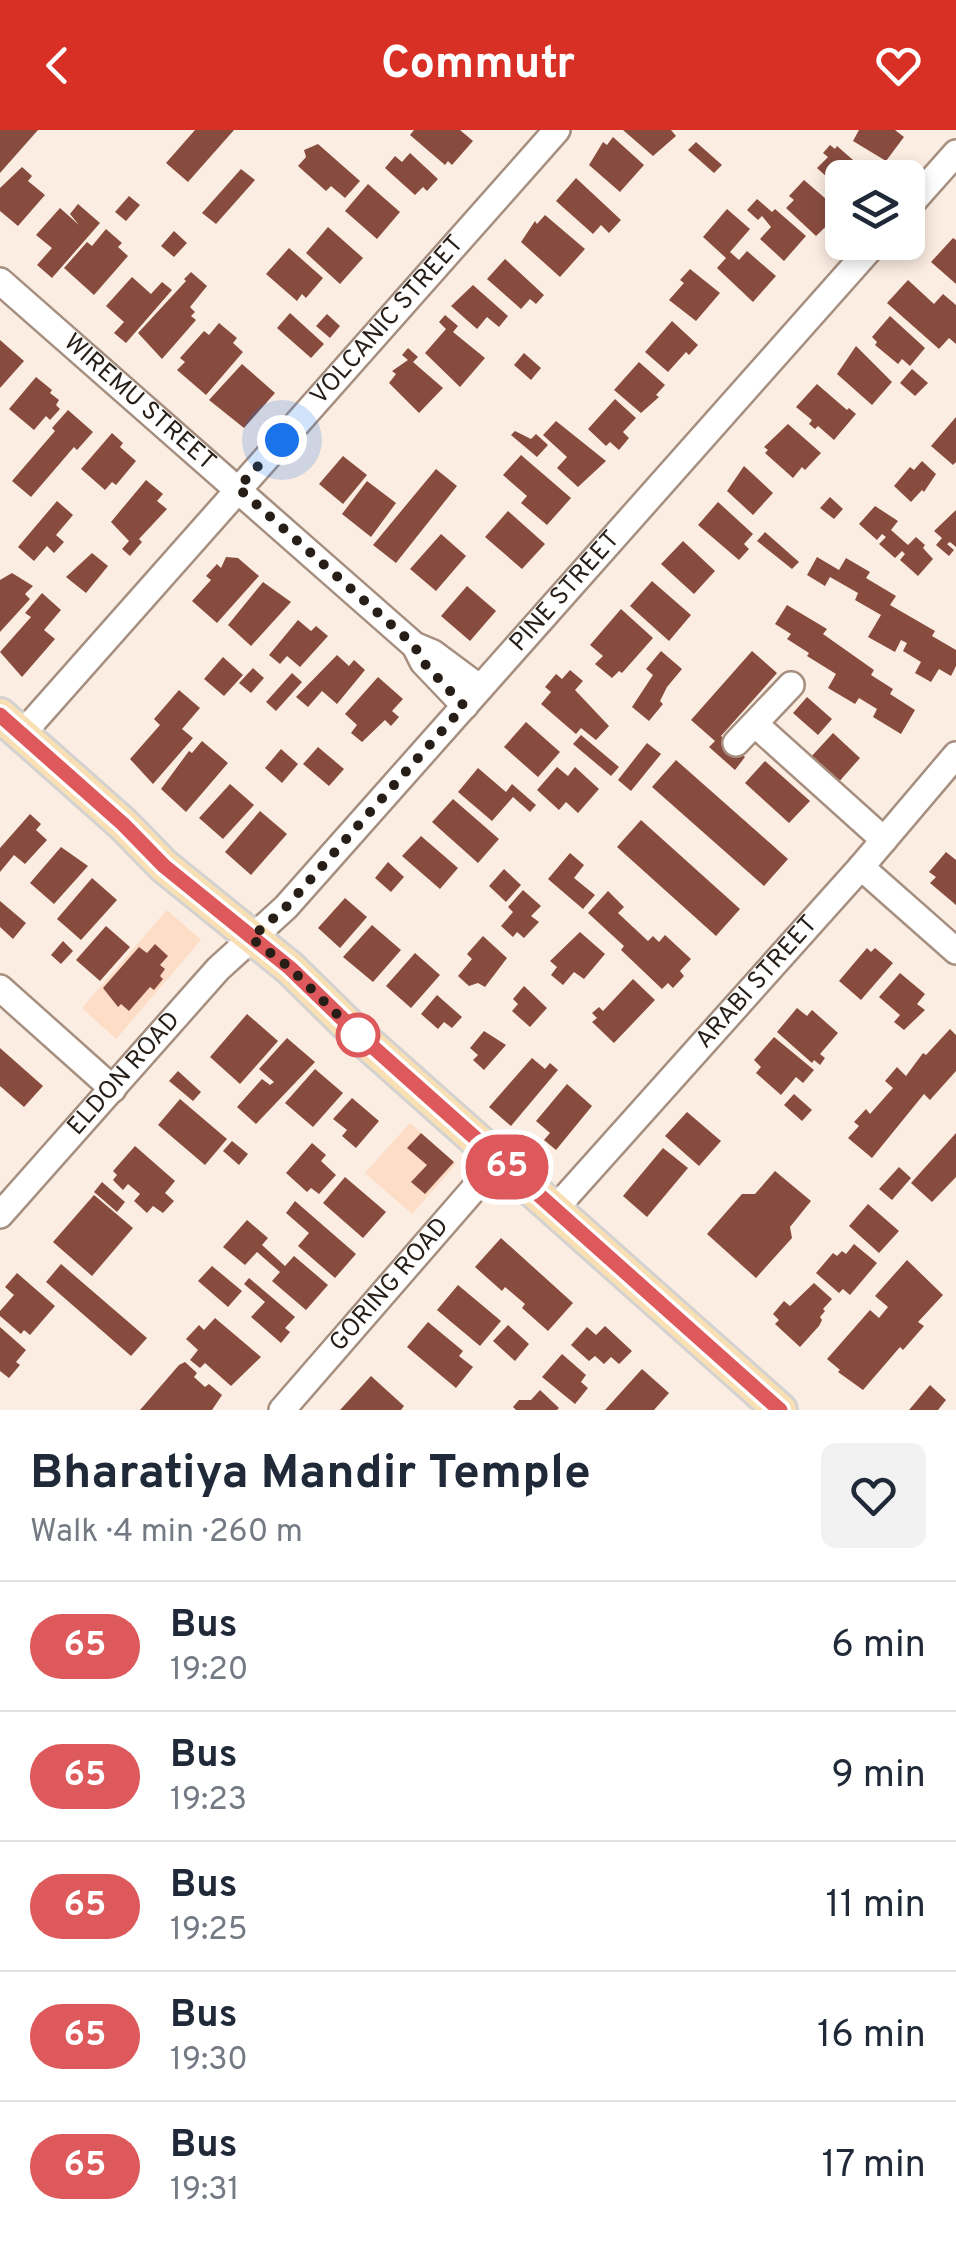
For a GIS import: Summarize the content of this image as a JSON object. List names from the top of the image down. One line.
{"streets":{"street":["VOLCANIC STREET","WIREMU STREET","PINE STREET","ARABI STREET","ELDON ROAD","GORING ROAD"]},"crossings":[["VOLCANIC STREET","WIREMU STREET"],["WIREMU STREET","PINE STREET"],["PINE STREET","ELDON ROAD"]],"lines":["bus line 65"],"page":{"header":"Commutr","on_map":"65","heading":["Bharatiya Mandir Temple","Walk · 4 min · 260 m"],"list":[{"mark":"65","name":"Bus","note":"19:20","value":"6 min"},{"mark":"65","name":"Bus","note":"19:23","value":"9 min"},{"mark":"65","name":"Bus","note":"19:25","value":"11 min"},{"mark":"65","name":"Bus","note":"19:30","value":"16 min"},{"mark":"65","name":"Bus","note":"19:31","value":"17 min"}]}}
